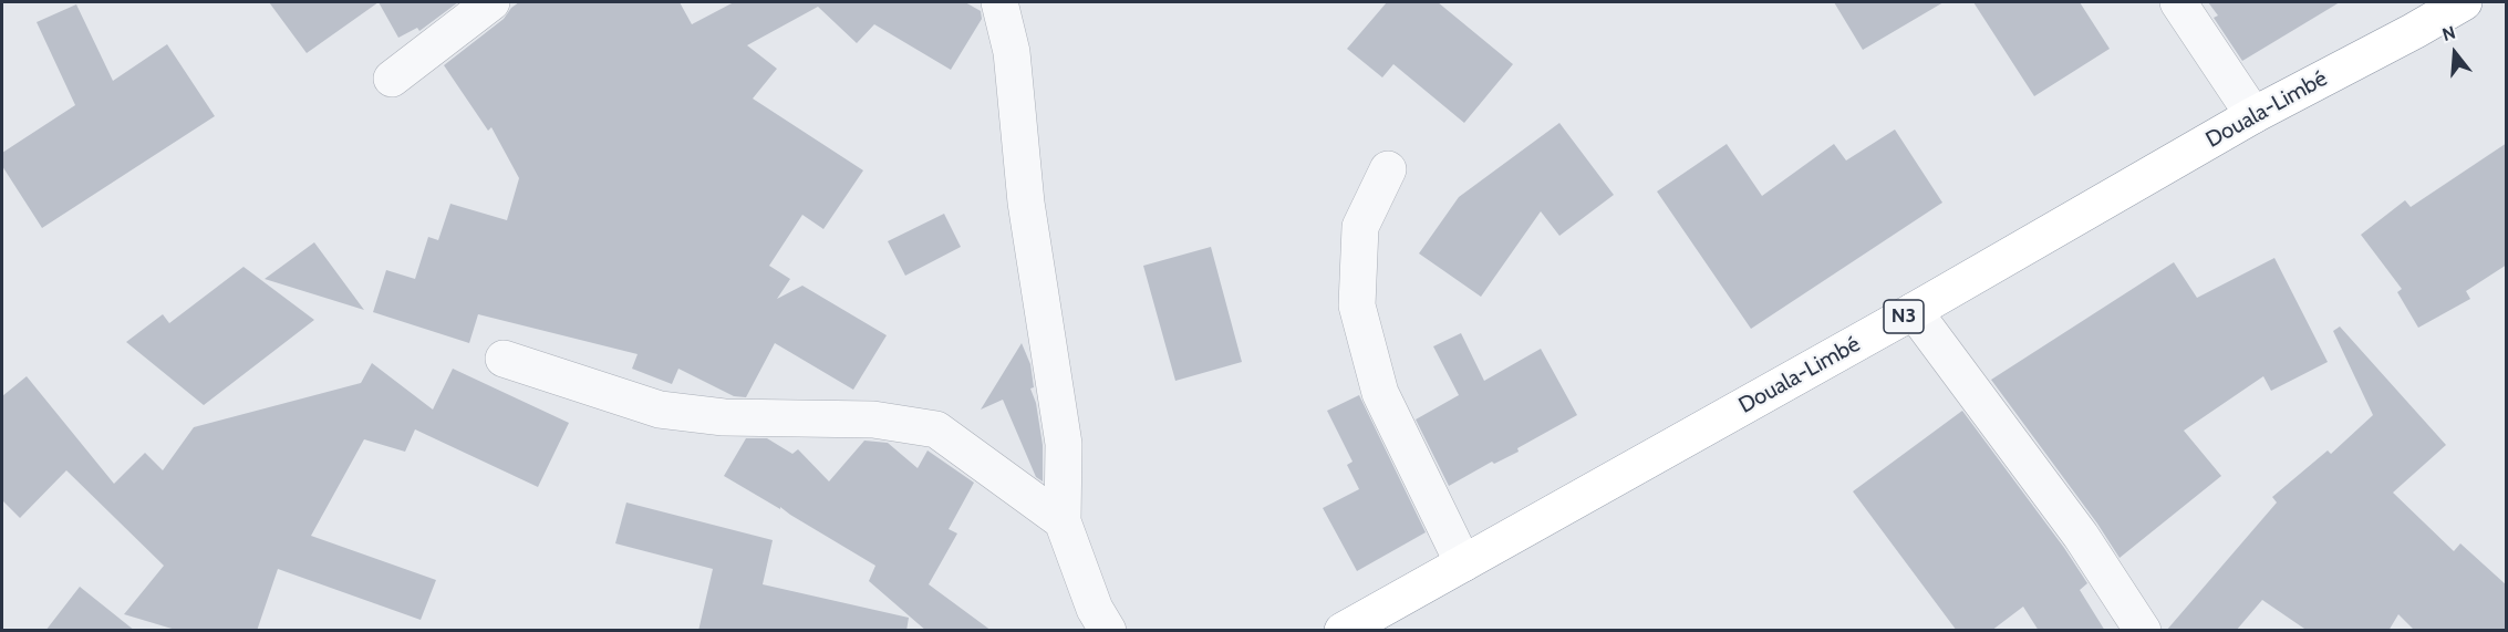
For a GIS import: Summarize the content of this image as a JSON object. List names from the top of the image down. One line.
{"streets":{"highway":["Douala-Limbé","N3"]},"north":"top"}
